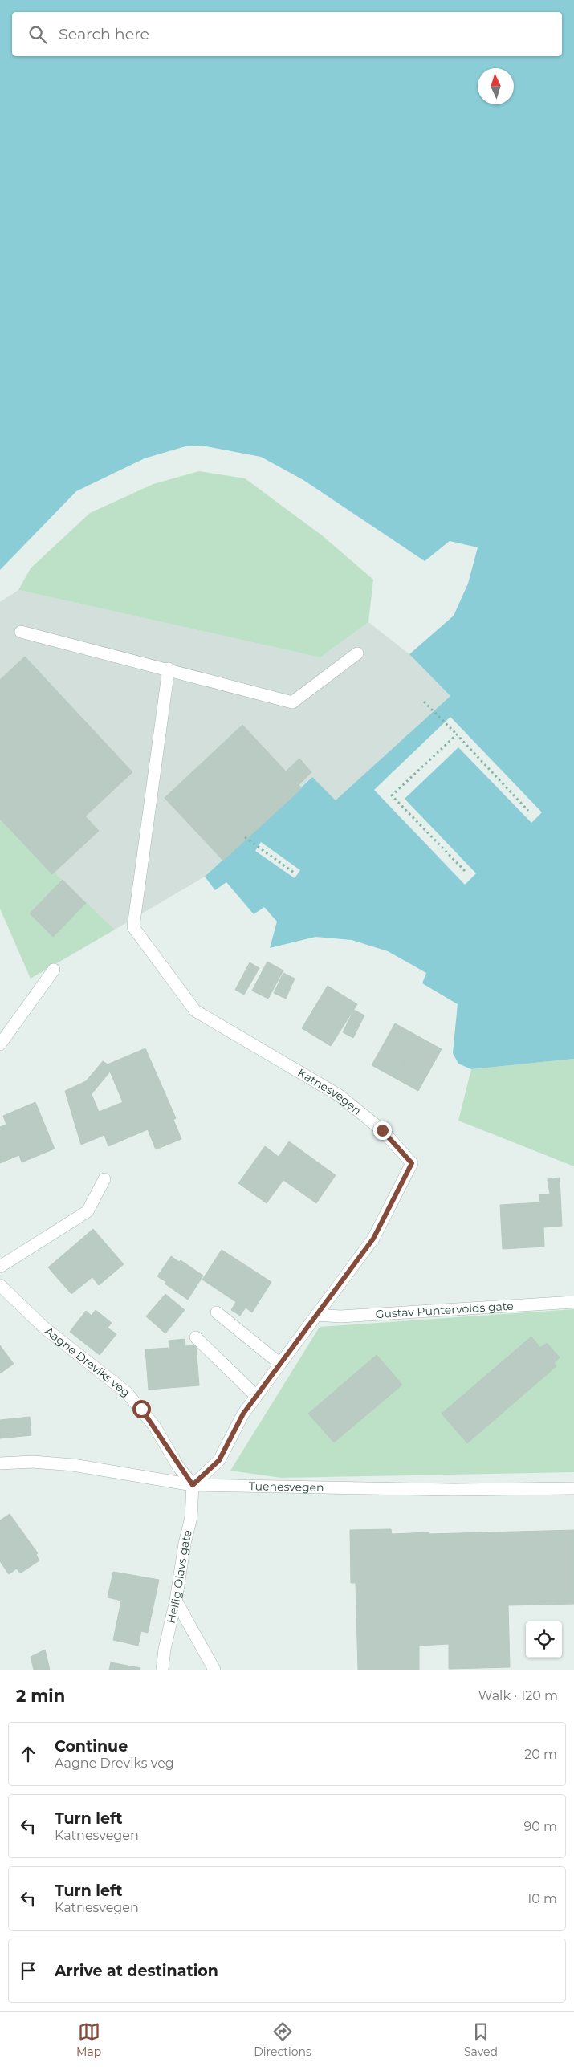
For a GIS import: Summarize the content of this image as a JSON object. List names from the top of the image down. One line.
{"streets":{"street":["Katnesvegen","Gustav Puntervolds gate","Aagne Dreviks veg","Tuenesvegen","Hellig Olavs gate"]},"crossings":[["Katnesvegen","Gustav Puntervolds gate"],["Katnesvegen","Aagne Dreviks veg"],["Katnesvegen","Tuenesvegen"],["Katnesvegen","Hellig Olavs gate"],["Aagne Dreviks veg","Tuenesvegen"],["Aagne Dreviks veg","Hellig Olavs gate"],["Tuenesvegen","Hellig Olavs gate"]],"north":"top","page":{"search":"Search here","heading":["2 min","Walk · 120 m"],"list":[["Continue","Aagne Dreviks veg","20 m"],["Turn left","Katnesvegen","90 m"],["Turn left","Katnesvegen","10 m"],"Arrive at destination"],"nav":["Map","Directions","Saved"]}}
